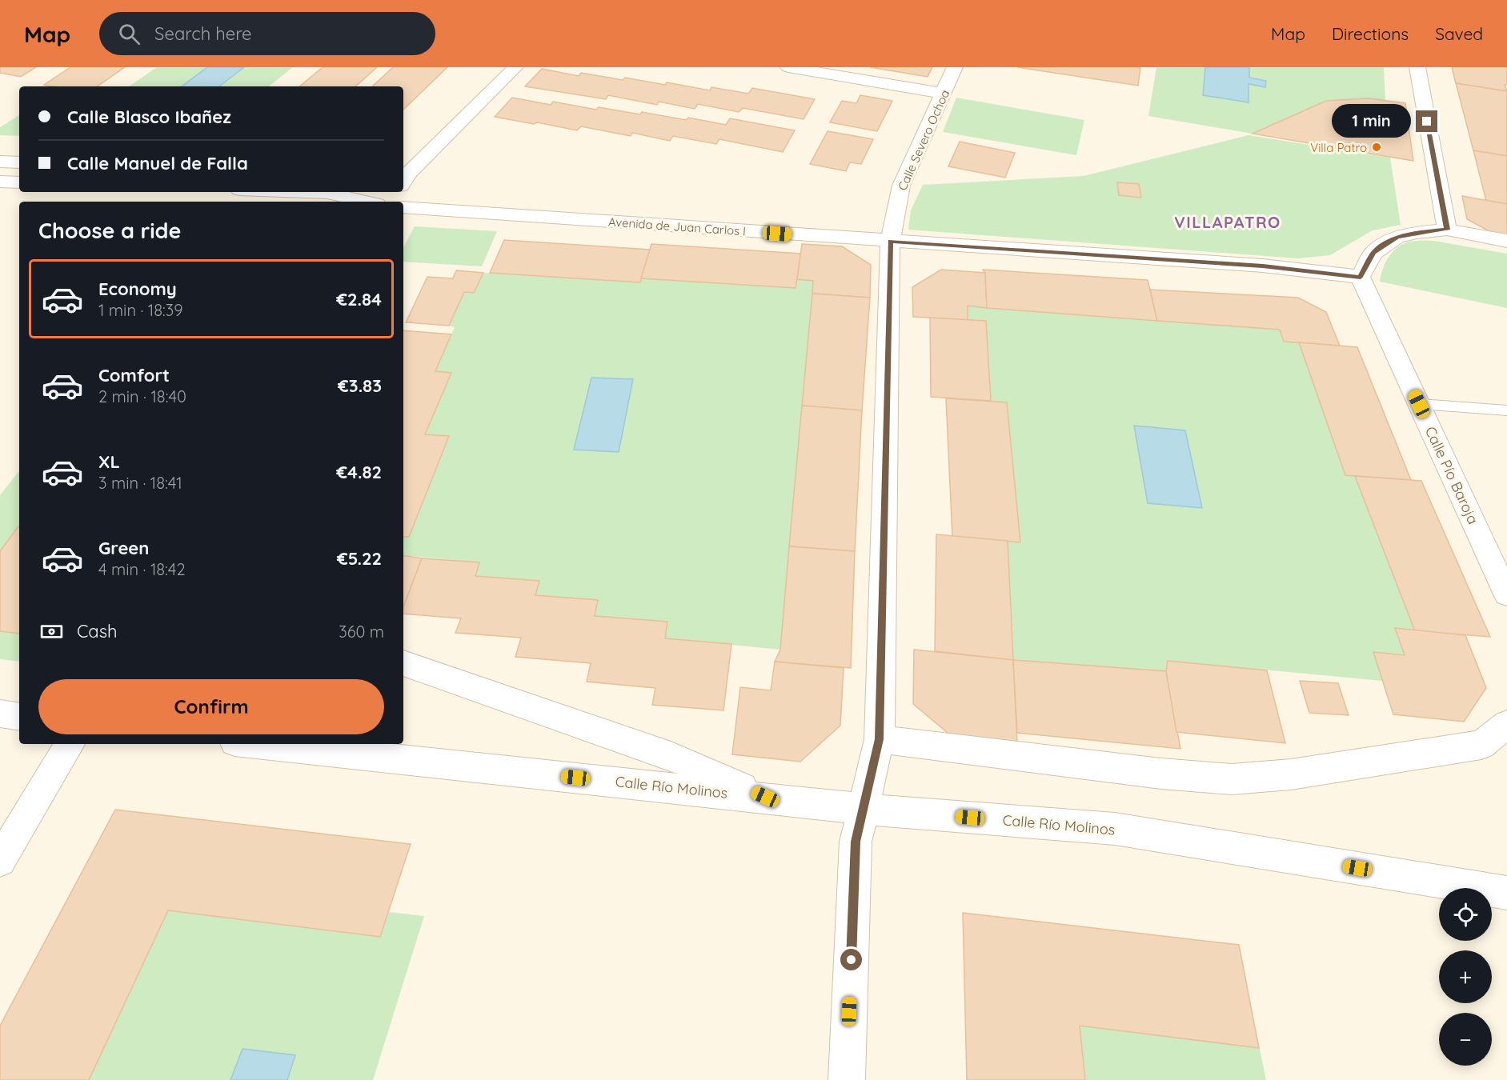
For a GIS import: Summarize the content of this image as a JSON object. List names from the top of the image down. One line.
{"streets":{"street":["Calle Severo Ochoa","Avenida de Juan Carlos I","Calle Pío Baroja","Calle Río Molinos"]},"crossings":[["Calle Severo Ochoa","Avenida de Juan Carlos I"],["Calle Severo Ochoa","Calle Río Molinos"],["Avenida de Juan Carlos I","Calle Pío Baroja"]],"districts":["VILLAPATRO"],"places":["Villa Patro"],"page":{"header":"Map","search":"Search here","nav":["Map","Directions","Saved"],"banner":["Calle Blasco Ibañez","Calle Manuel de Falla"],"bubble":"1 min","heading":"Choose a ride","list":[{"name":"Economy","note":"1 min · 18:39","value":"€2.84"},{"name":"Comfort","note":"2 min · 18:40","value":"€3.83"},{"name":"XL","note":"3 min · 18:41","value":"€4.82"},{"name":"Green","note":"4 min · 18:42","value":"€5.22"}],"pay":["Cash","360 m"],"buttons":"Confirm","map_buttons":["+","−"]}}
